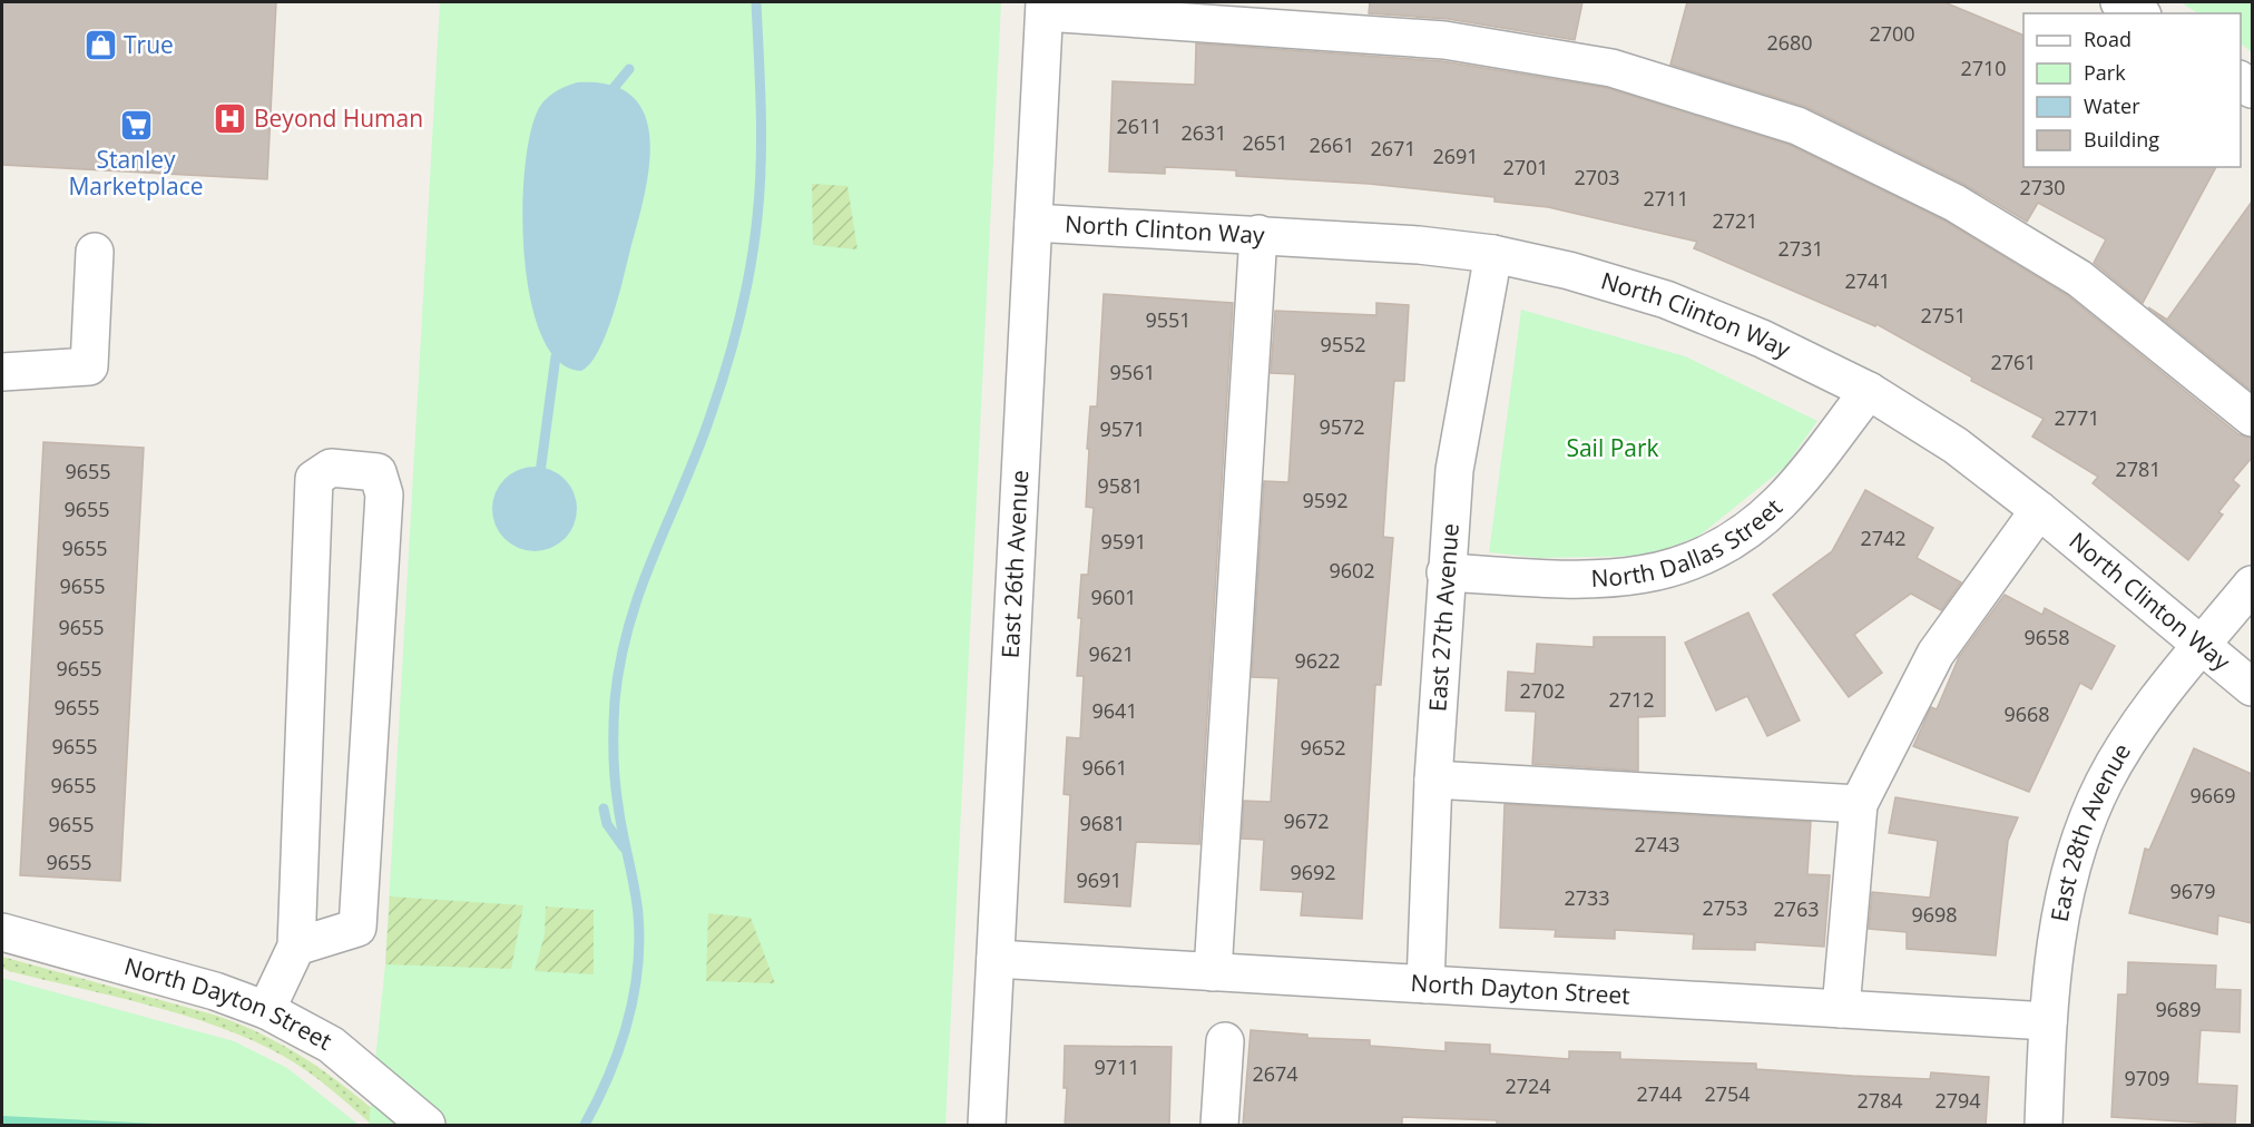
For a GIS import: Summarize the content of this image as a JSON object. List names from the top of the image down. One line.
{"streets":{"street":["North Clinton Way","North Dallas Street","East 26th Avenue","East 27th Avenue","East 28th Avenue","North Dayton Street"]},"crossings":[["North Clinton Way","North Dallas Street"],["North Clinton Way","East 26th Avenue"],["North Clinton Way","East 27th Avenue"],["North Clinton Way","East 28th Avenue"],["North Dallas Street","East 27th Avenue"],["East 26th Avenue","North Dayton Street"],["East 27th Avenue","North Dayton Street"],["East 28th Avenue","North Dayton Street"]],"parks":["Sail Park"],"places":{"shop":["True"],"hospital":["Beyond Human"],"supermarket":["Stanley Marketplace"]},"house_numbers":["2700","2680","2710","2611","2631","2651","2661","2671","2691","2701","2703","2730","2711","2721","2731","2741","2751","9551","9552","2761","9561","2771","9572","9571","2781","9655","9581","9592","9655","2742","9591","9655","9602","9655","9601","9655","9658","9621","9622","9655","2702","2712","9655","9641","9668","9655","9652","9661","9655","9669","9672","9681","9655","2743","9655","9692","9691","9679","2733","2753","2763","9698","9689","9711","2674","9709","2724","2744","2754","2784","2794"],"legend":["Road","Park","Water","Building"]}
